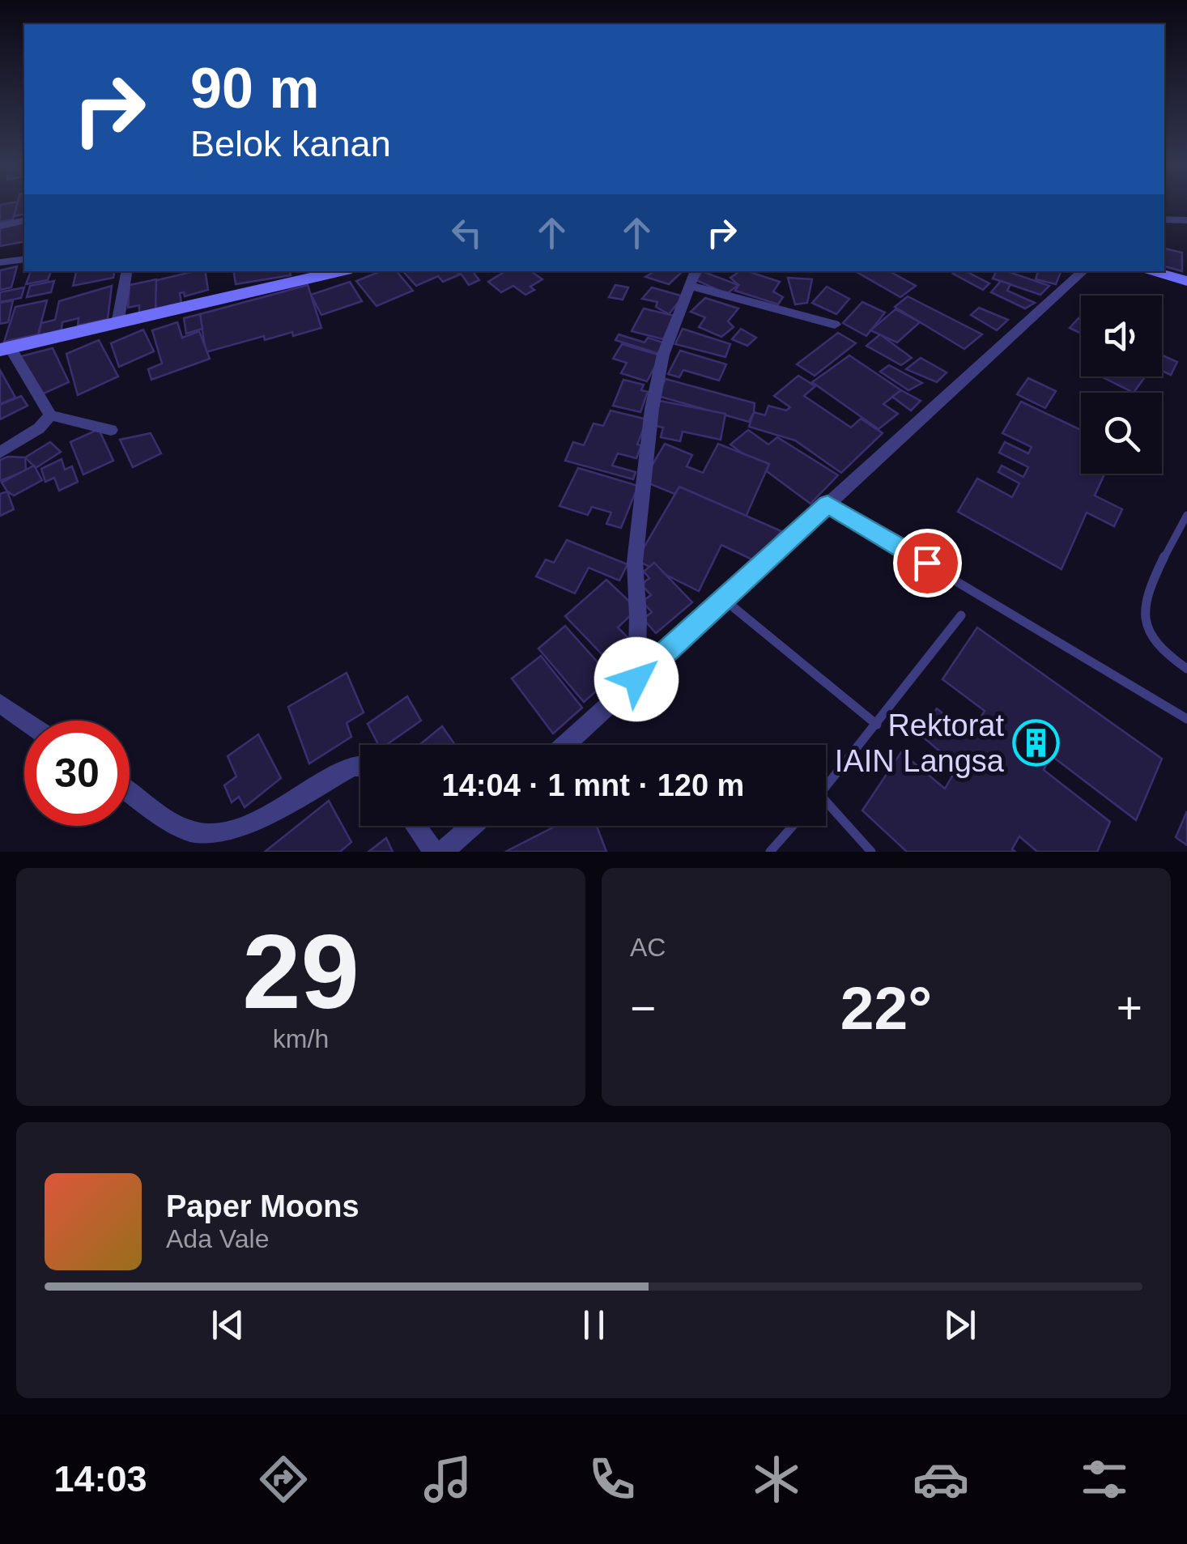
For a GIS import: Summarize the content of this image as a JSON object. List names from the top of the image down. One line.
{"places":{"building":["Rektorat IAIN Langsa"]},"page":{"turn":["90 m","Belok kanan"],"limit":"30","trip":"14:04 · 1 mnt · 120 m","tile":[["29","km/h"],"AC"],"heat":["−","22°","+"],"song":["Paper Moons","Ada Vale"],"tabs":"14:03"}}
